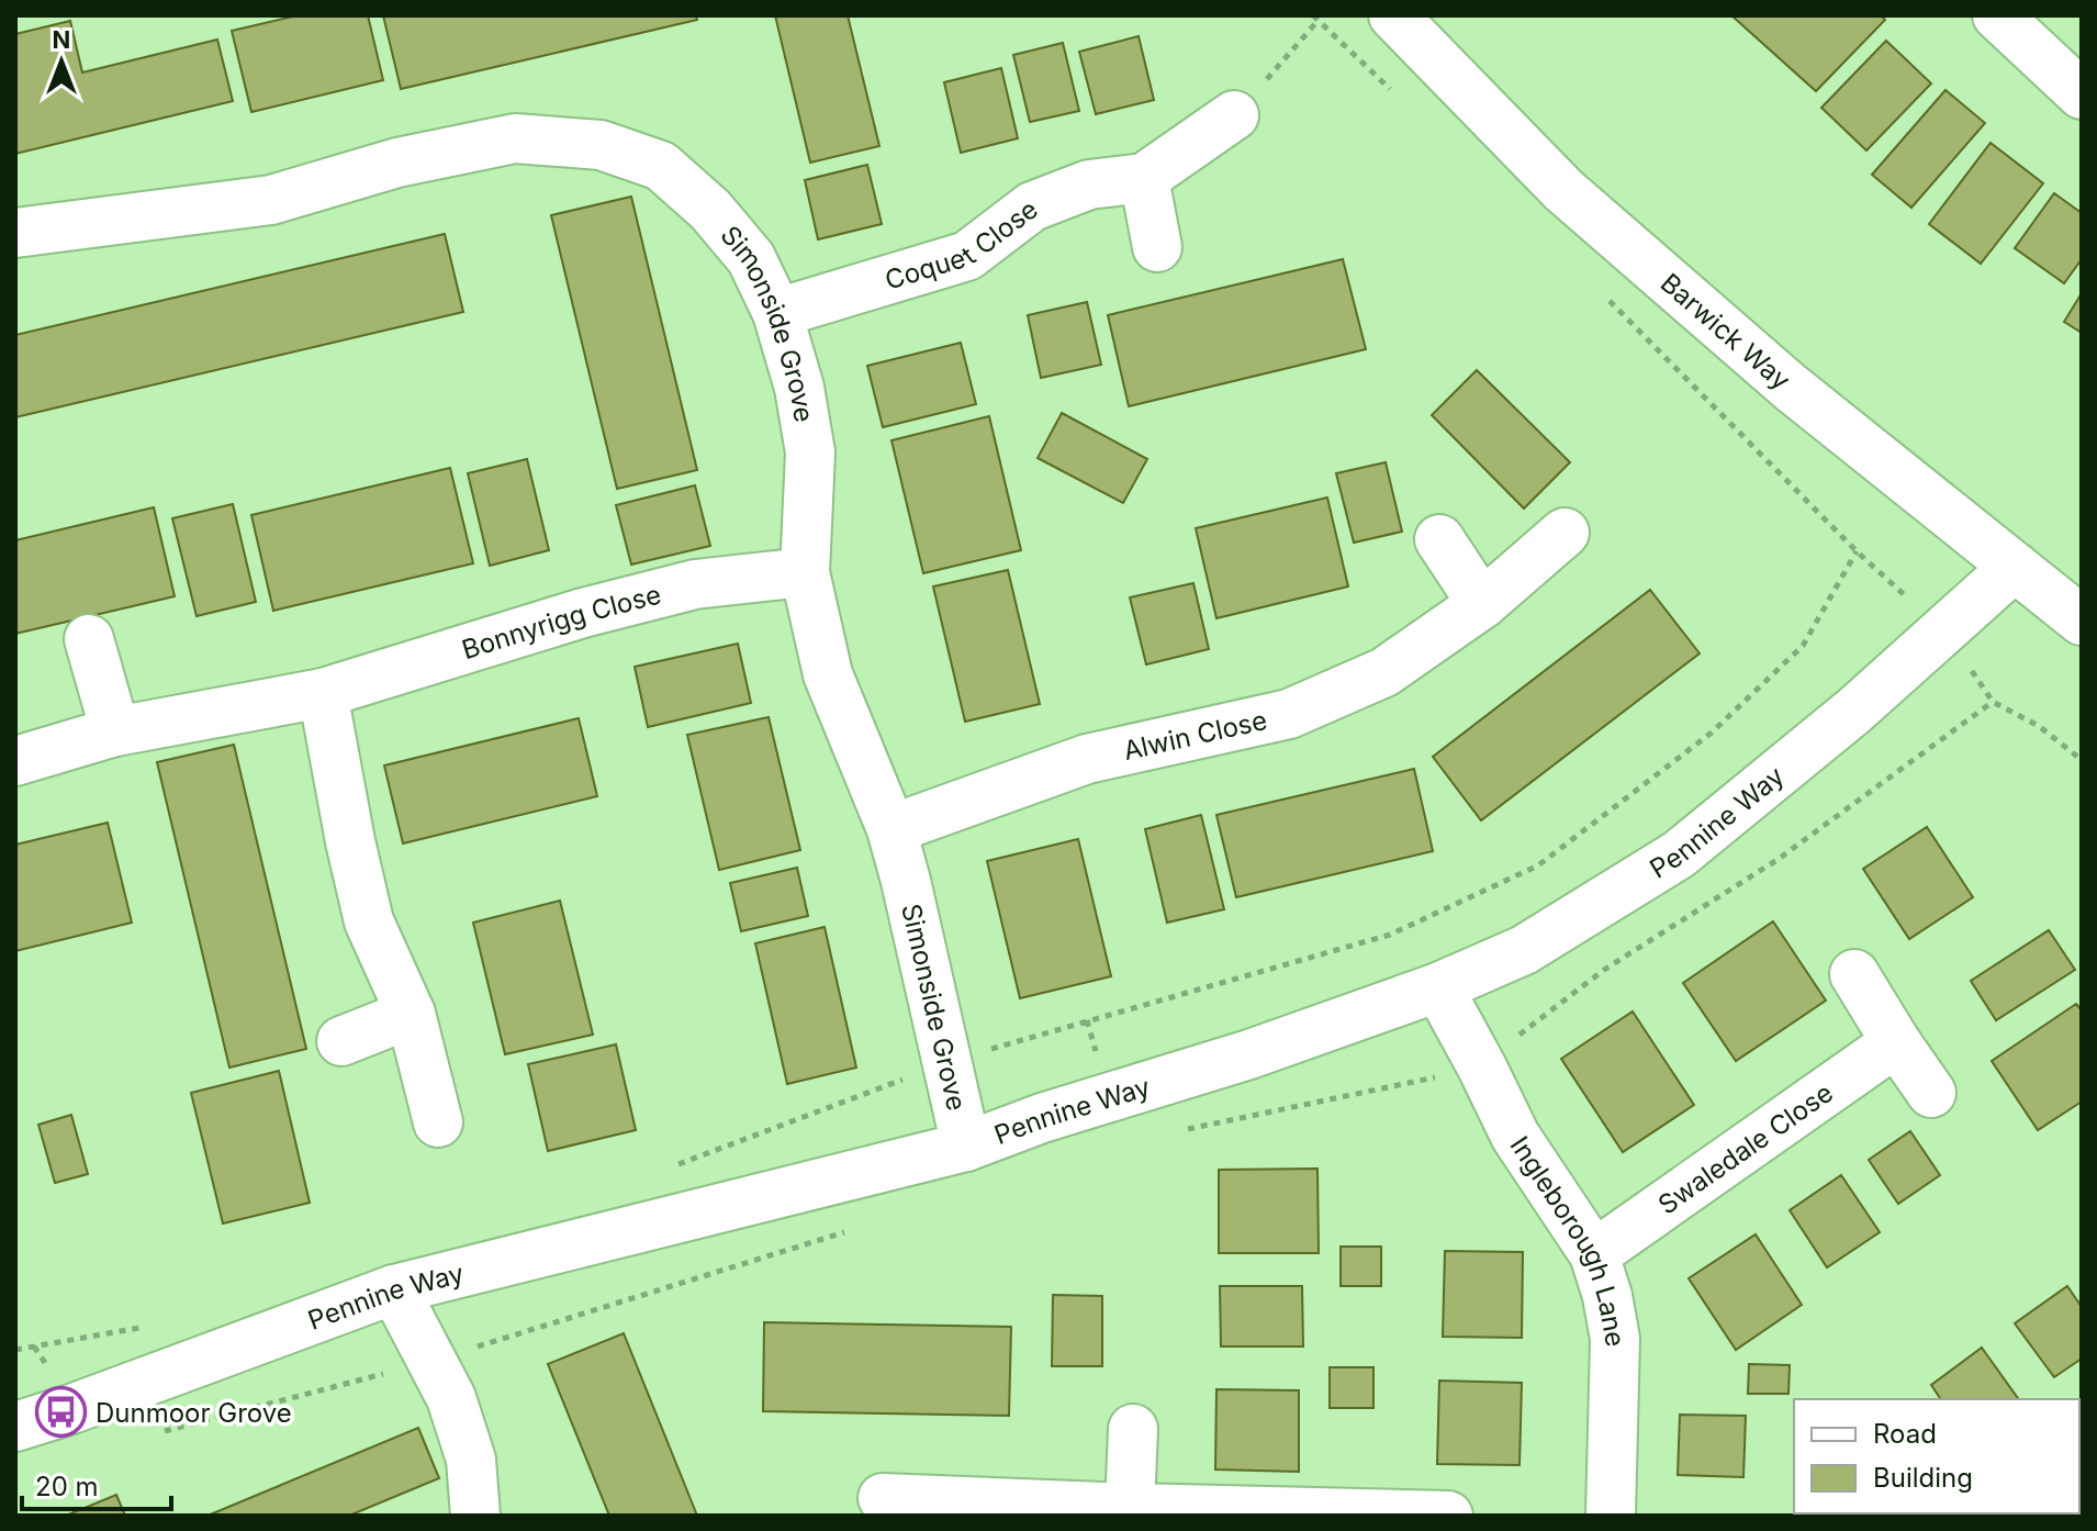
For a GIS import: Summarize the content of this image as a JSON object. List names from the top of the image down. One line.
{"streets":{"street":["Coquet Close","Simonside Grove","Barwick Way","Bonnyrigg Close","Alwin Close","Pennine Way","Swaledale Close","Ingleborough Lane"]},"crossings":[["Coquet Close","Simonside Grove"],["Simonside Grove","Bonnyrigg Close"],["Simonside Grove","Alwin Close"],["Simonside Grove","Pennine Way"],["Barwick Way","Pennine Way"],["Pennine Way","Ingleborough Lane"],["Swaledale Close","Ingleborough Lane"]],"places":{"bus stop":["Dunmoor Grove"]},"legend":["Road","Building"],"scale_bar":"20 m","north":"top"}
